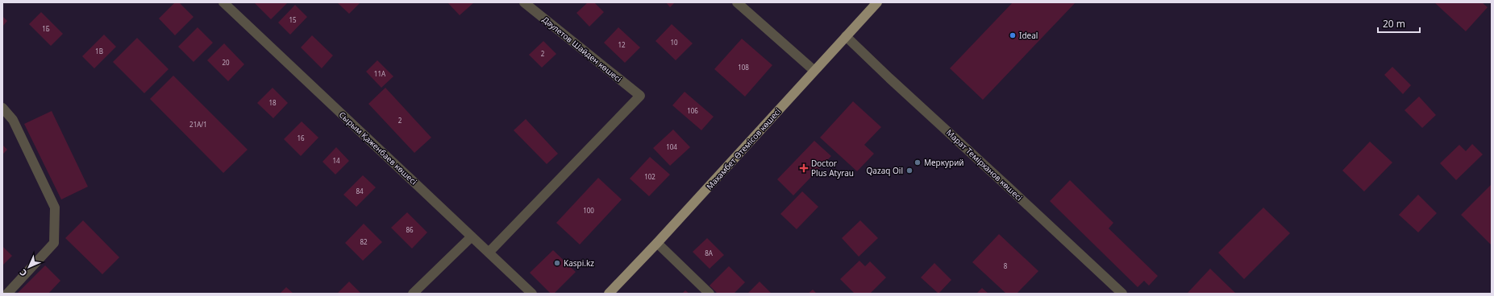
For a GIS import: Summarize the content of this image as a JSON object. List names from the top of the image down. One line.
{"streets":{"main road":["Махамбет Өтемісов көшесі"],"street":["Дәулетов Шайден көшесі","Сырым Қаженбаев көшесі","Марат Темірханов көшесі"]},"crossings":[["Дәулетов Шайден көшесі","Сырым Қаженбаев көшесі"],["Махамбет Өтемісов көшесі","Марат Темірханов көшесі"]],"places":{"other":["Ideal","Меркурий","Qazaq Oil","Kaspi.kz"],"health":["Doctor Plus Atyrau"]},"house_numbers":["15","1Б","10","12","1В","2","20","108","11А","18","106","2","21А/1","16","104","14","102","84","100","86","82","8А","8"],"scale_bar":"20 m","north":"bottom left"}
